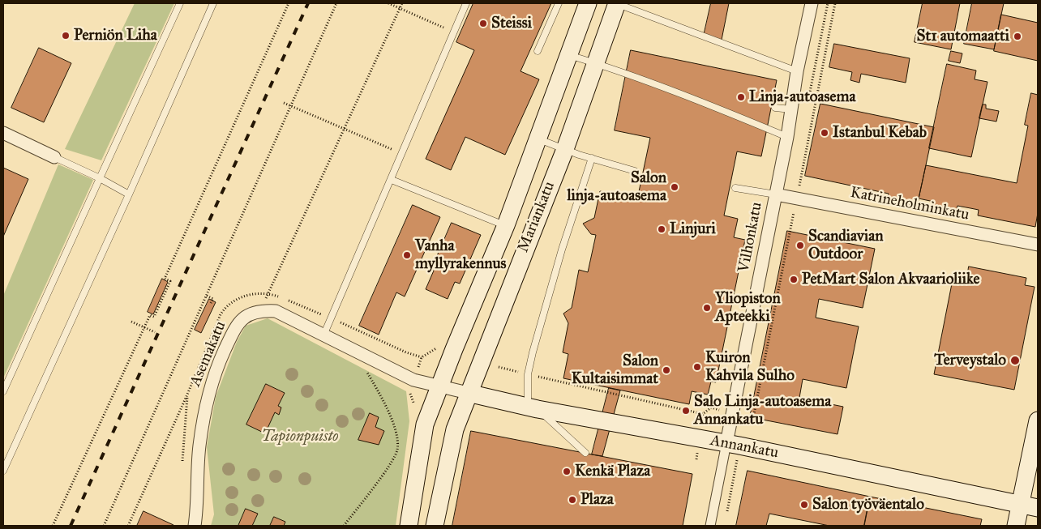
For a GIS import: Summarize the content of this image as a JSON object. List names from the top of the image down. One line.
{"streets":{"main road":["Mariankatu","Annankatu"],"street":["Katrineholminkatu","Vilhonkatu","Asemakatu"]},"crossings":[["Katrineholminkatu","Vilhonkatu"],["Mariankatu","Annankatu"],["Vilhonkatu","Annankatu"]],"parks":["Tapionpuisto"],"places":["Steissi","Perniön Liha","St1 automaatti","Linja-autoasema","Istanbul Kebab","Salon linja-autoasema","Linjuri","Scandiavian Outdoor","Vanha myllyrakennus","PetMart Salon Akvaarioliike","Yliopiston Apteekki","Terveystalo","Kuiron Kahvila Sulho","Salon Kultaisimmat","Salo Linja-autoasema Annankatu","Kenkä Plaza","Plaza","Salon työväentalo"]}
